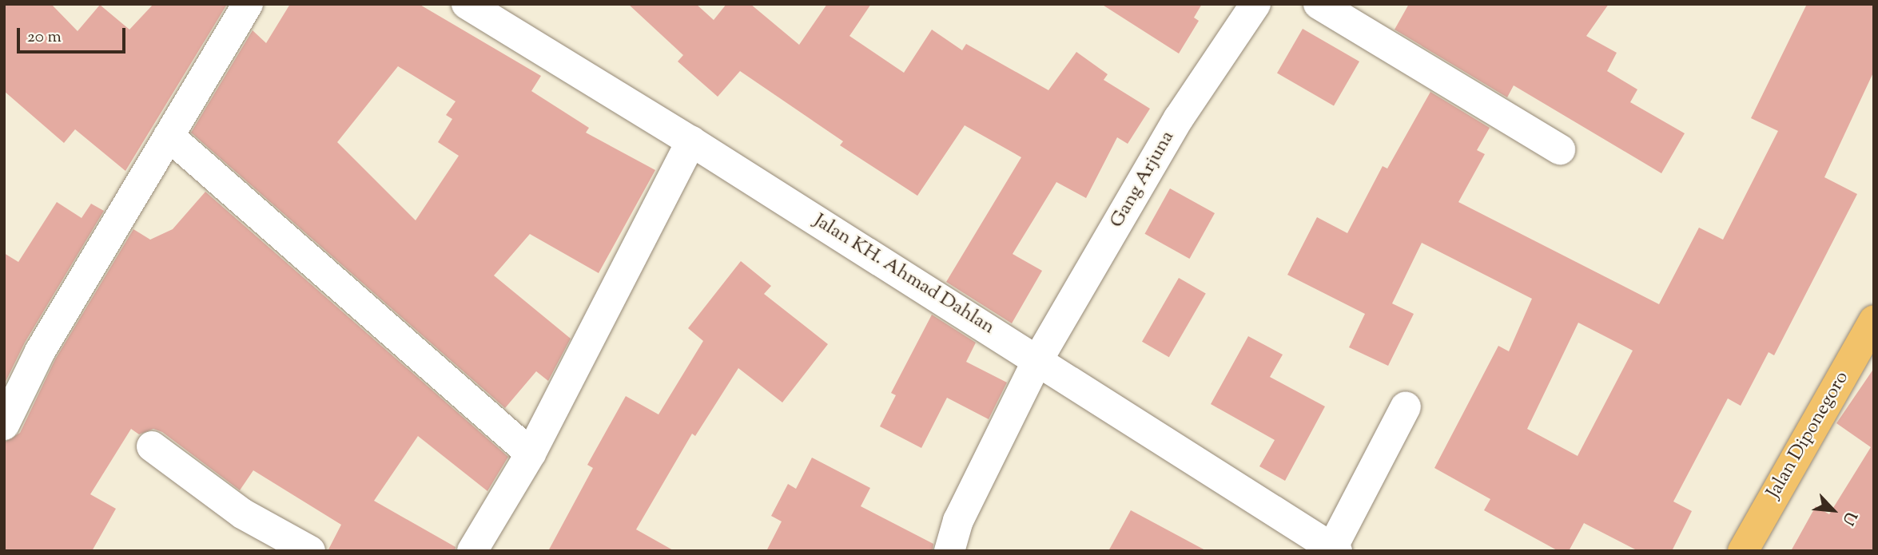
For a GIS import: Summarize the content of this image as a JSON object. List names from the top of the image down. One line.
{"streets":{"main road":["Jalan Diponegoro"],"street":["Gang Arjuna","Jalan KH. Ahmad Dahlan"]},"crossings":[["Gang Arjuna","Jalan KH. Ahmad Dahlan"]],"scale_bar":"20 m","north":"bottom right"}
